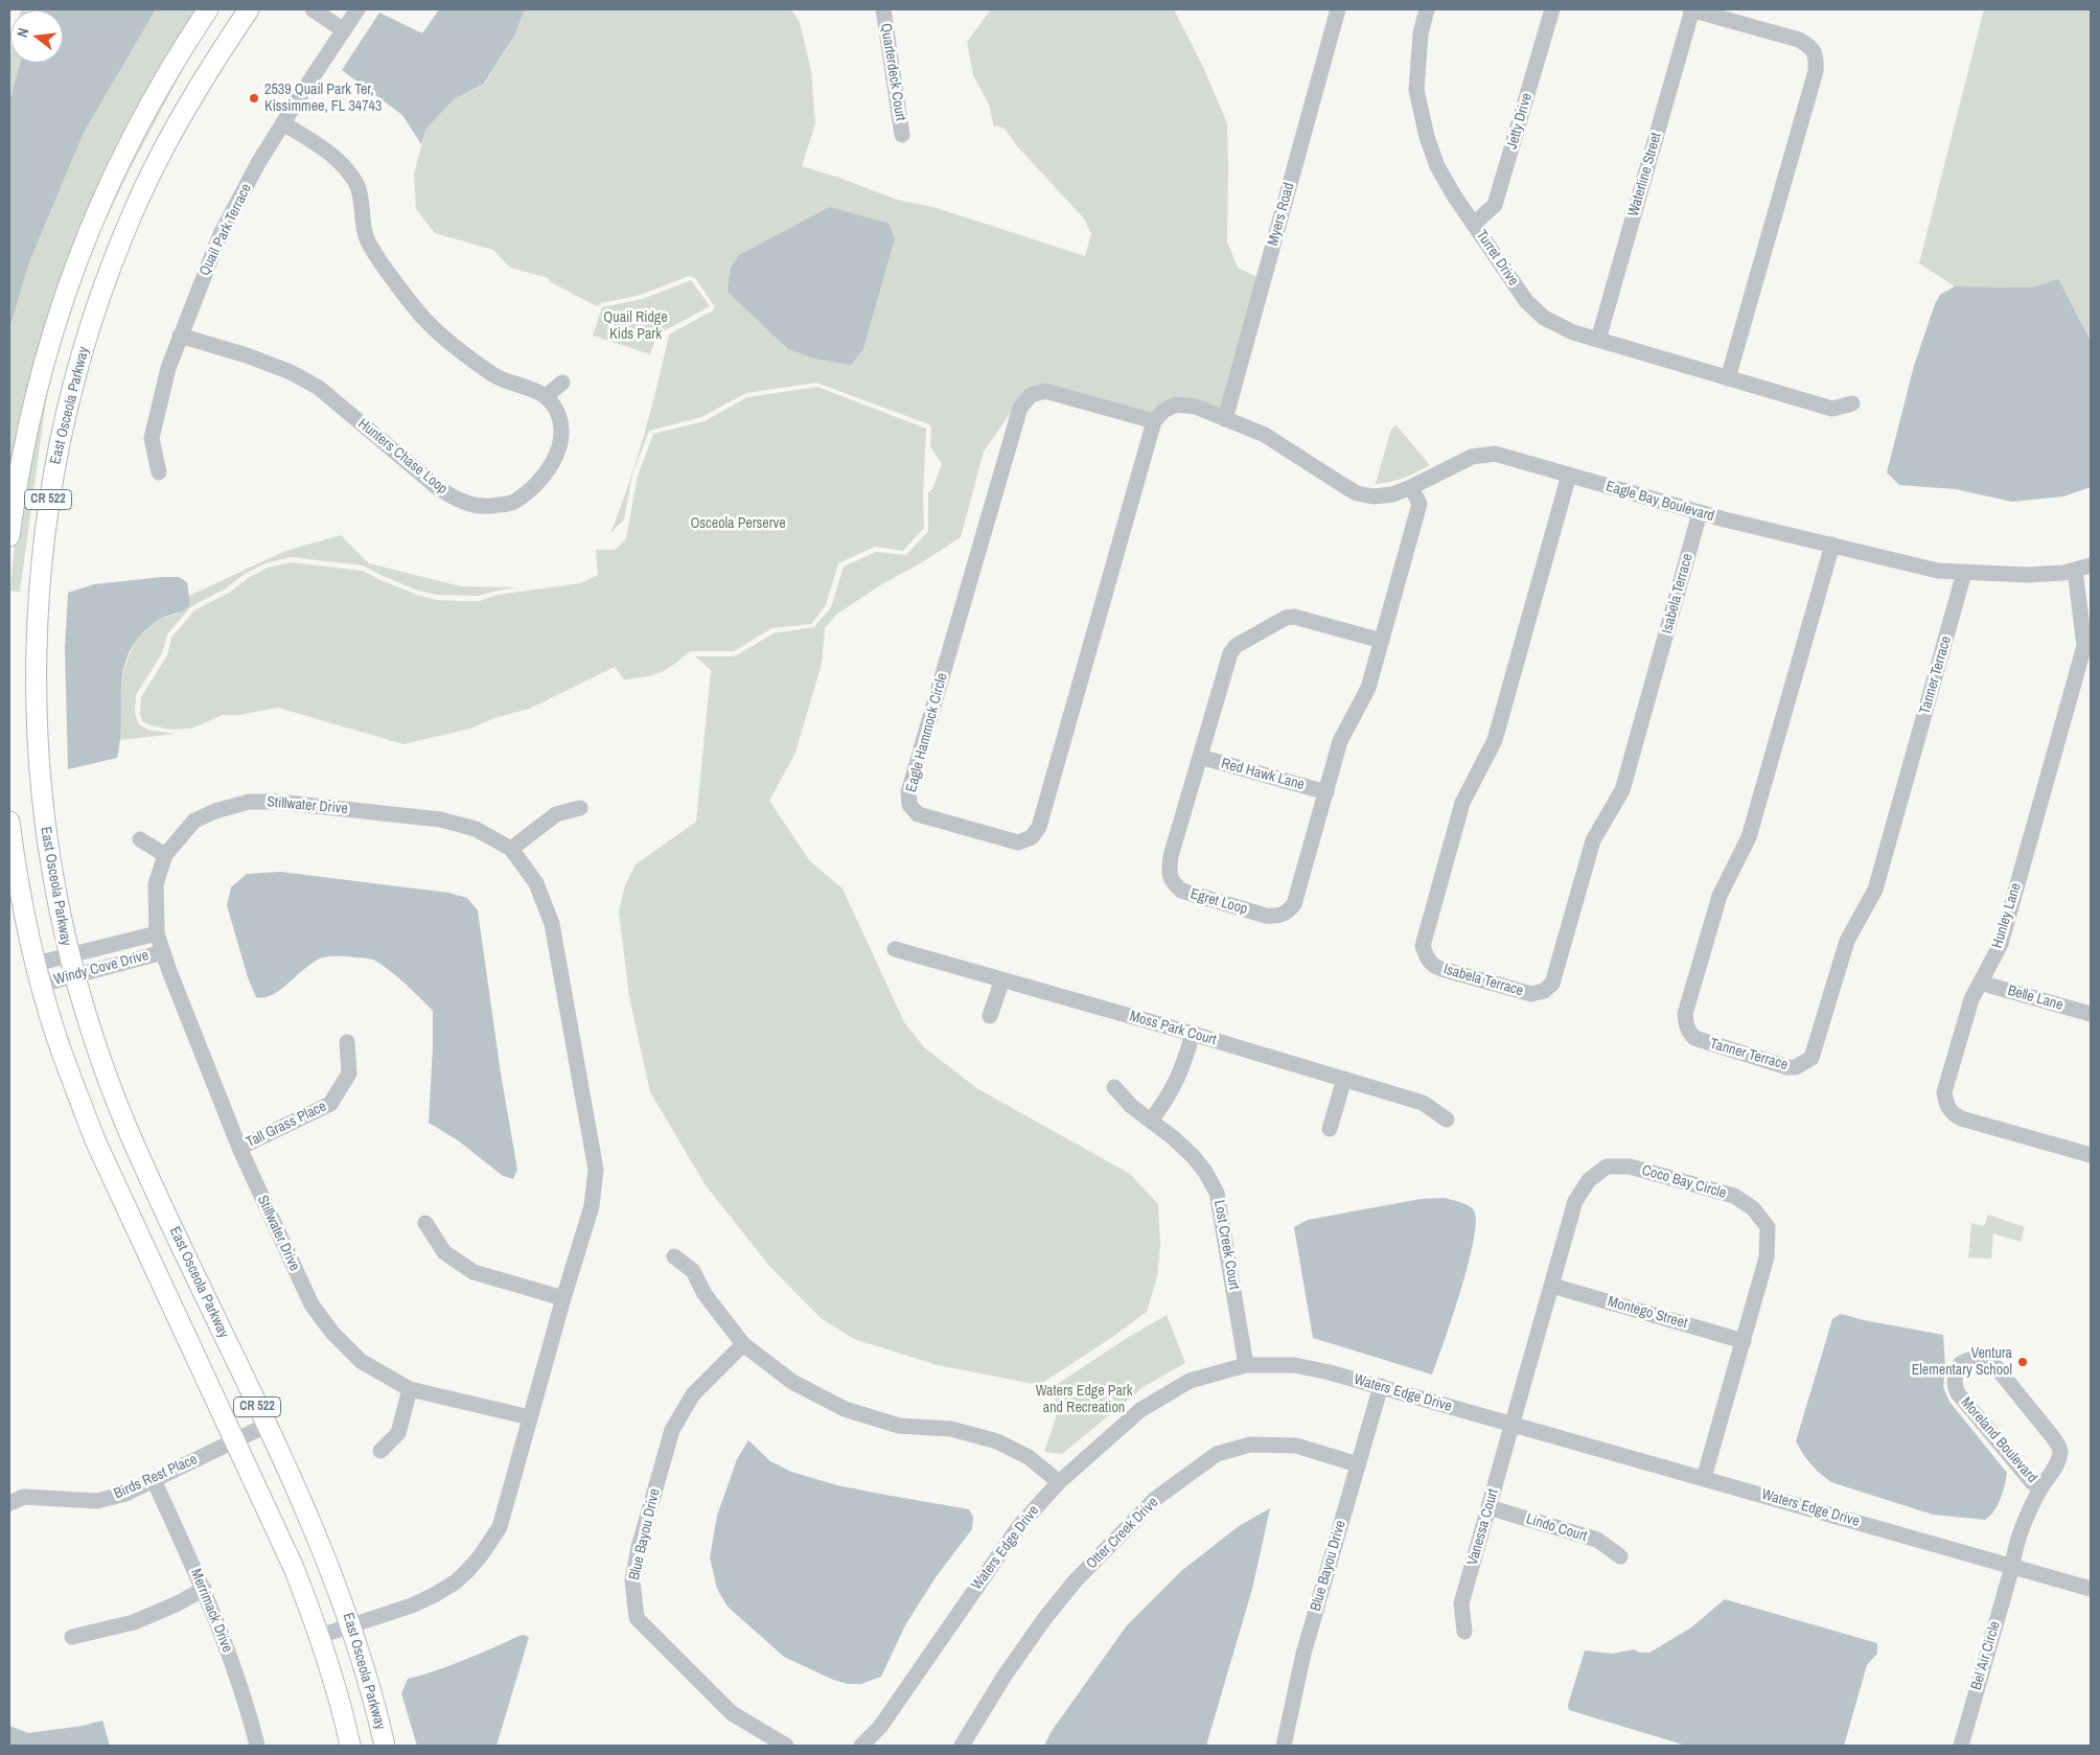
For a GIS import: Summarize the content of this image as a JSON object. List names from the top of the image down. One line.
{"streets":{"main road":["East Osceola Parkway","CR 522"],"street":["Quarterdeck Court","Jetty Drive","Waterline Street","Myers Road","Quail Park Terrace","Turret Drive","Hunters Chase Loop","Eagle Bay Boulevard","Isabela Terrace","Tanner Terrace","Eagle Hammock Circle","Red Hawk Lane","Stillwater Drive","Egret Loop","Hunley Lane","Windy Cove Drive","Belle Lane","Moss Park Court","Tall Grass Place","Coco Bay Circle","Lost Creek Court","Montego Street","Waters Edge Drive","Moreland Boulevard","Birds Rest Place","Vanessa Court","Lindo Court","Otter Creek Drive","Blue Bayou Drive","Merrimack Drive","Bel Air Circle"]},"crossings":[["Jetty Drive","Turret Drive"],["Waterline Street","Turret Drive"],["Myers Road","Eagle Bay Boulevard"],["Quail Park Terrace","Hunters Chase Loop"],["East Osceola Parkway","Stillwater Drive"],["East Osceola Parkway","Windy Cove Drive"],["East Osceola Parkway","Birds Rest Place"],["CR 522","Stillwater Drive"],["CR 522","Windy Cove Drive"],["CR 522","Birds Rest Place"],["Eagle Bay Boulevard","Isabela Terrace"],["Eagle Bay Boulevard","Tanner Terrace"],["Eagle Bay Boulevard","Egret Loop"],["Eagle Bay Boulevard","Hunley Lane"],["Red Hawk Lane","Egret Loop"],["Stillwater Drive","Windy Cove Drive"],["Stillwater Drive","Tall Grass Place"],["Hunley Lane","Belle Lane"],["Coco Bay Circle","Montego Street"],["Coco Bay Circle","Waters Edge Drive"],["Coco Bay Circle","Vanessa Court"],["Lost Creek Court","Waters Edge Drive"],["Waters Edge Drive","Moreland Boulevard"],["Waters Edge Drive","Vanessa Court"],["Waters Edge Drive","Blue Bayou Drive"],["Waters Edge Drive","Bel Air Circle"],["Moreland Boulevard","Bel Air Circle"],["Birds Rest Place","Merrimack Drive"],["Vanessa Court","Lindo Court"],["Otter Creek Drive","Blue Bayou Drive"]],"parks":["Quail Ridge Kids Park","Osceola Perserve","Waters Edge Park and Recreation"],"places":["2539 Quail Park Ter, Kissimmee, FL 34743","Ventura Elementary School"],"north":"left"}
